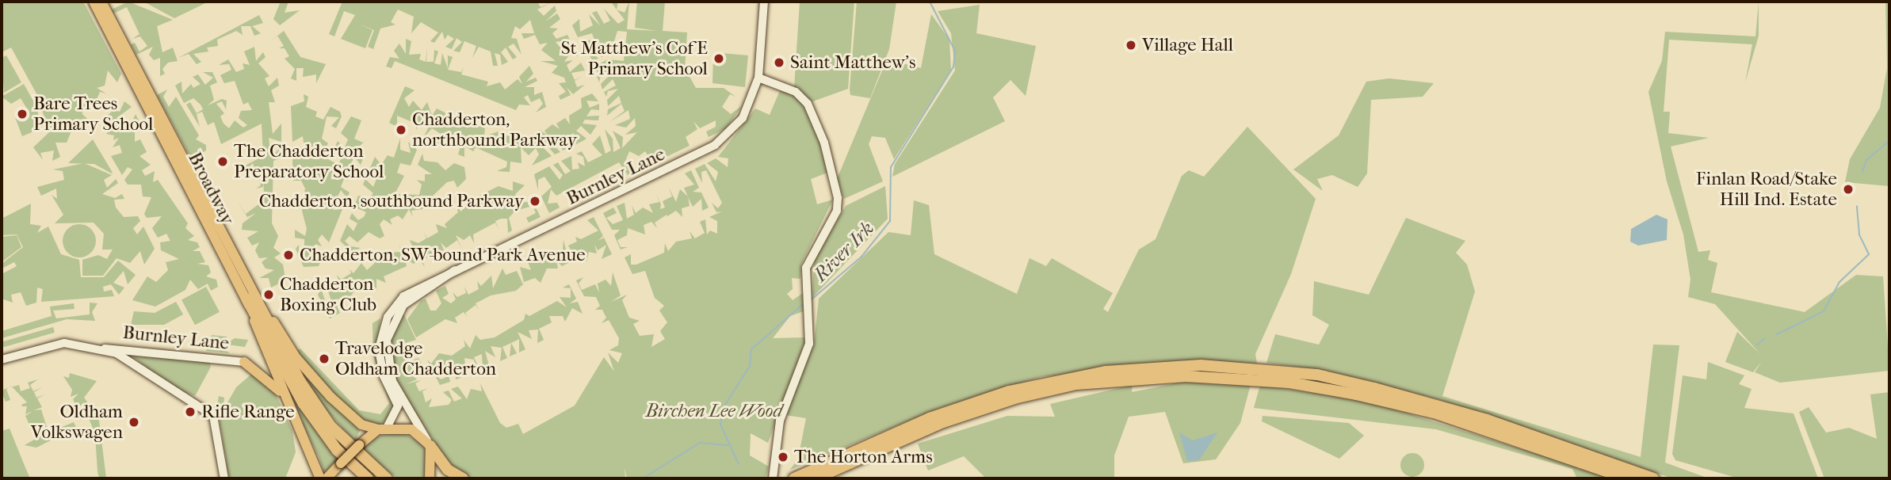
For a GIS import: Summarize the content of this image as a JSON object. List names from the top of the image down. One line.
{"streets":{"highway":["Broadway"],"street":["Burnley Lane"]},"water":["River Irk"],"parks":["Birchen Lee Wood"],"places":["Village Hall","St Matthew's CofE Primary School","Saint Matthew's","Bare Trees Primary School","Chadderton, northbound Parkway","The Chadderton Preparatory School","Finlan Road/Stake Hill Ind. Estate","Chadderton, southbound Parkway","Chadderton, SW-bound Park Avenue","Chadderton Boxing Club","Travelodge Oldham Chadderton","Rifle Range","Oldham Volkswagen","The Horton Arms"]}
